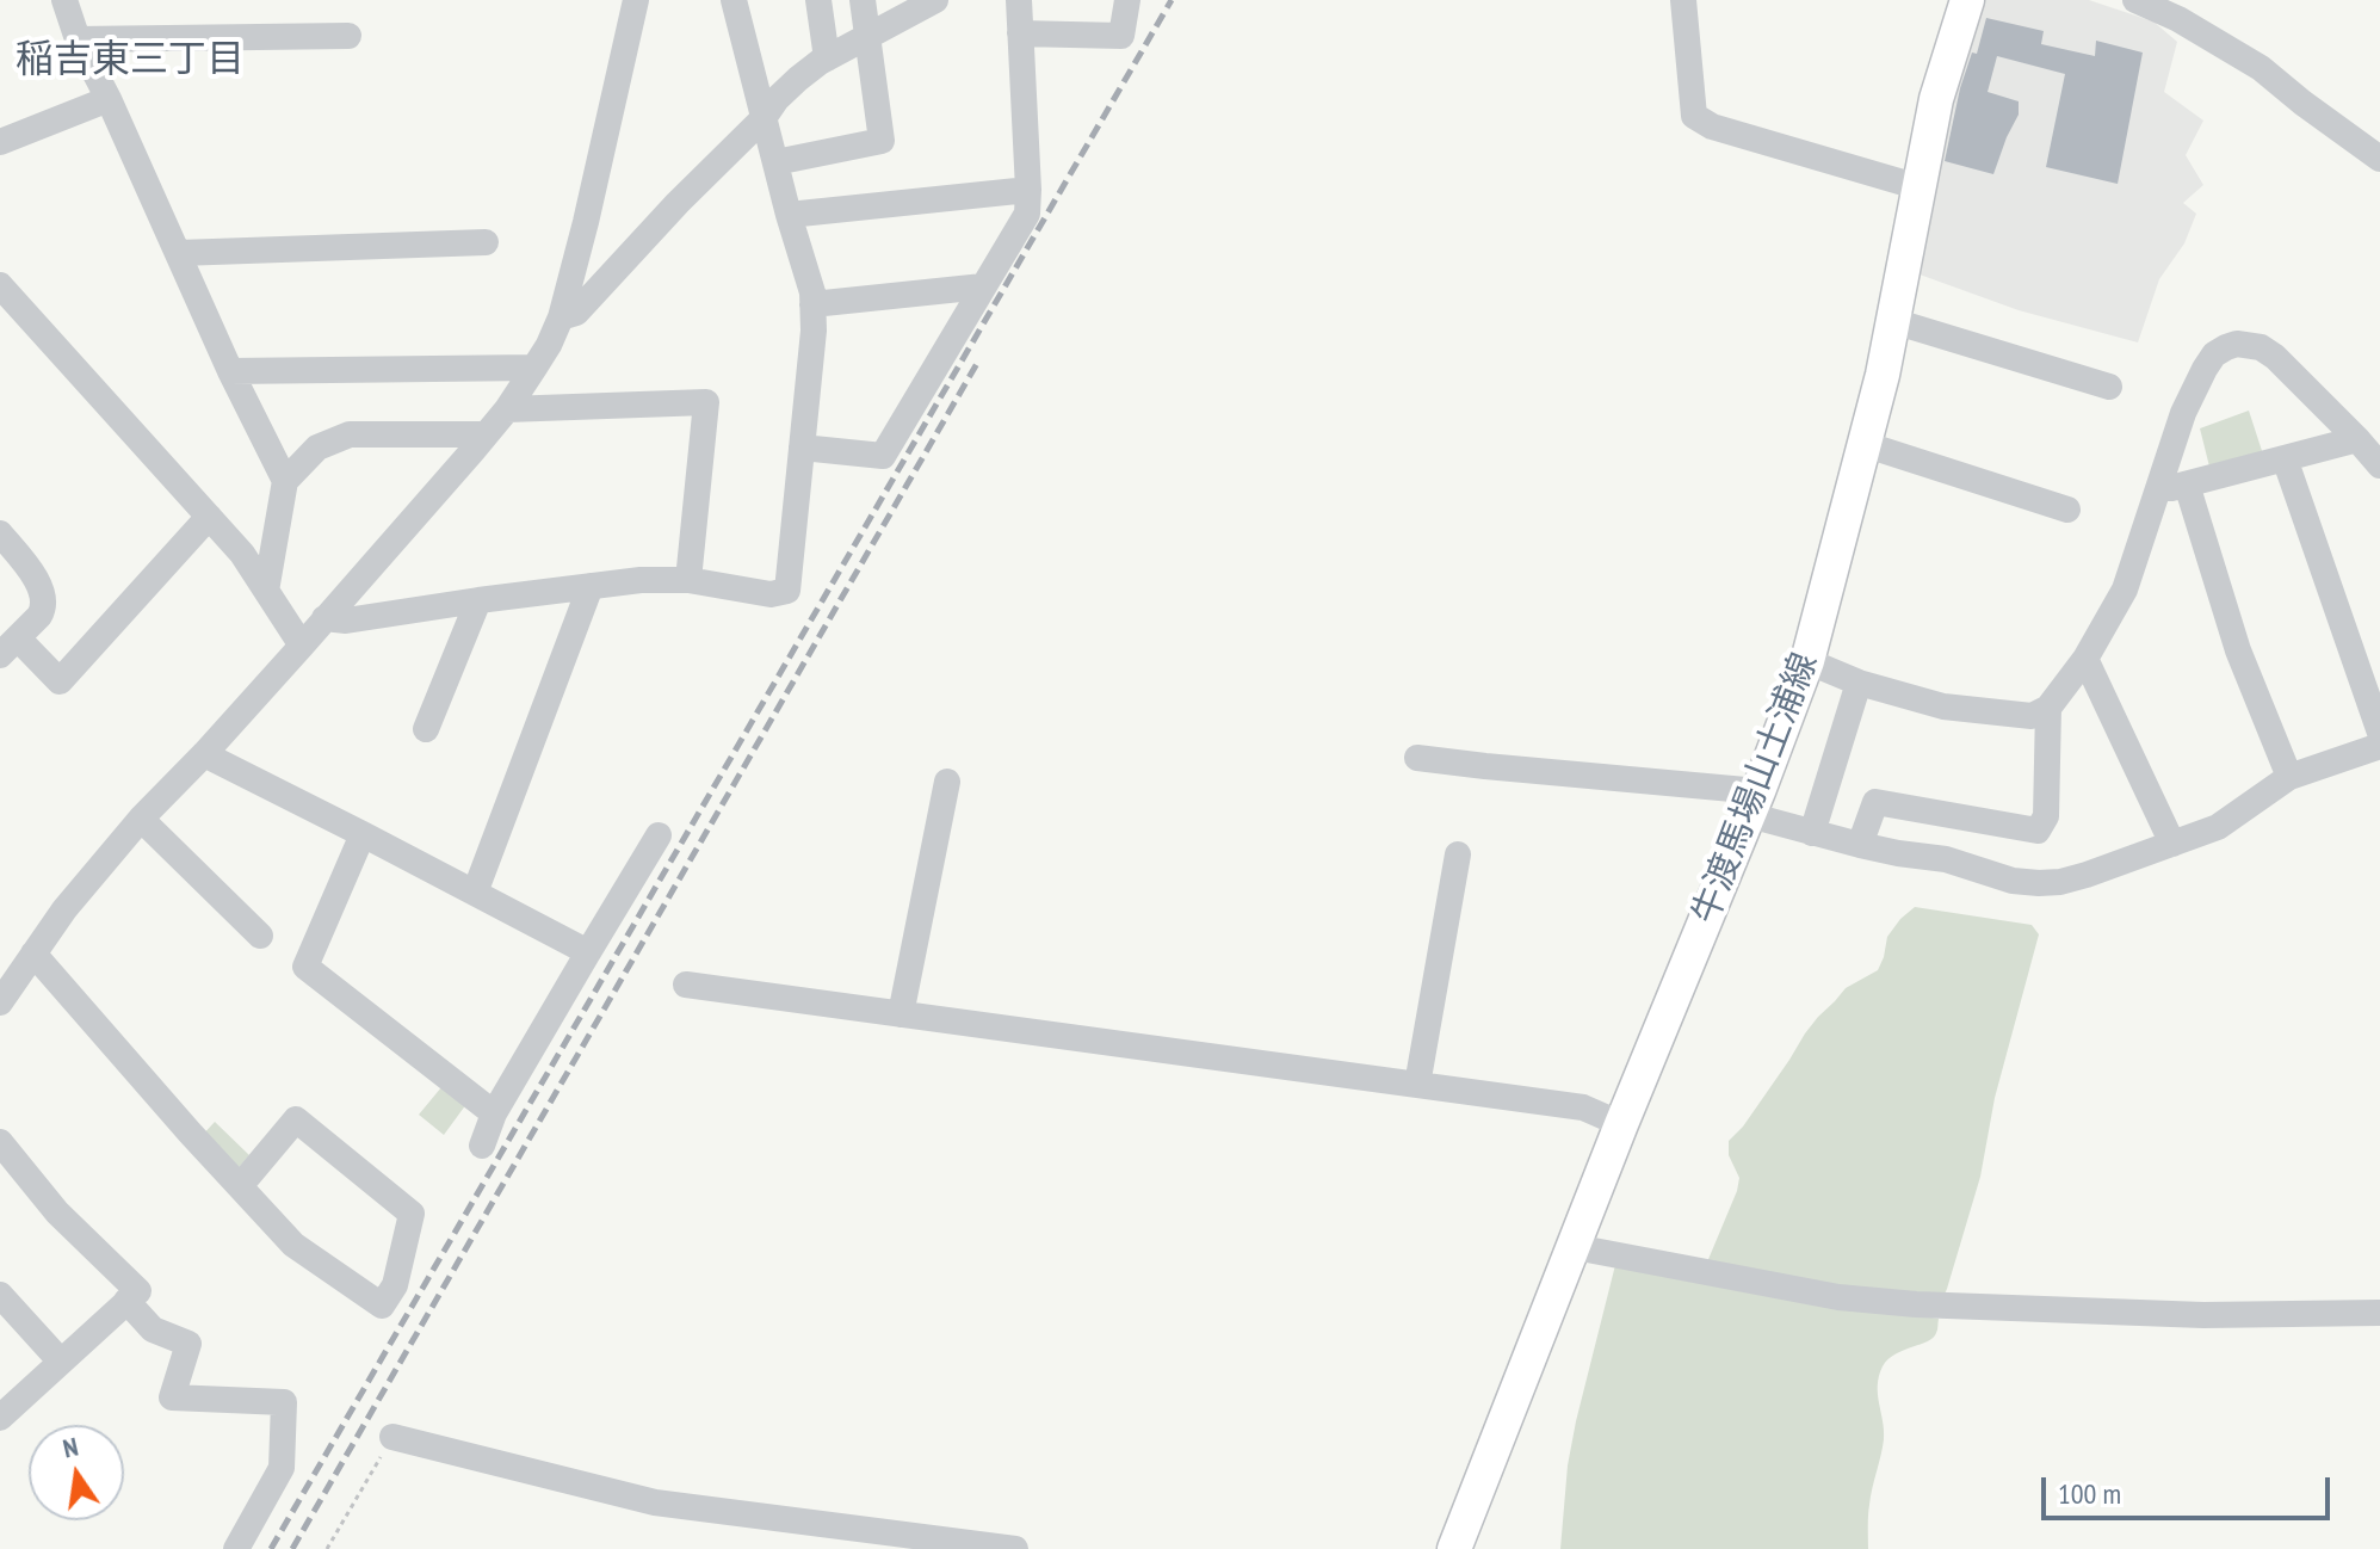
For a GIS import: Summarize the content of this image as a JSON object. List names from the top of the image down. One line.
{"streets":{"main road":["牛渡馬場山土浦線"]},"districts":["稲吉東三丁目"],"scale_bar":"100 m","north":"top"}
